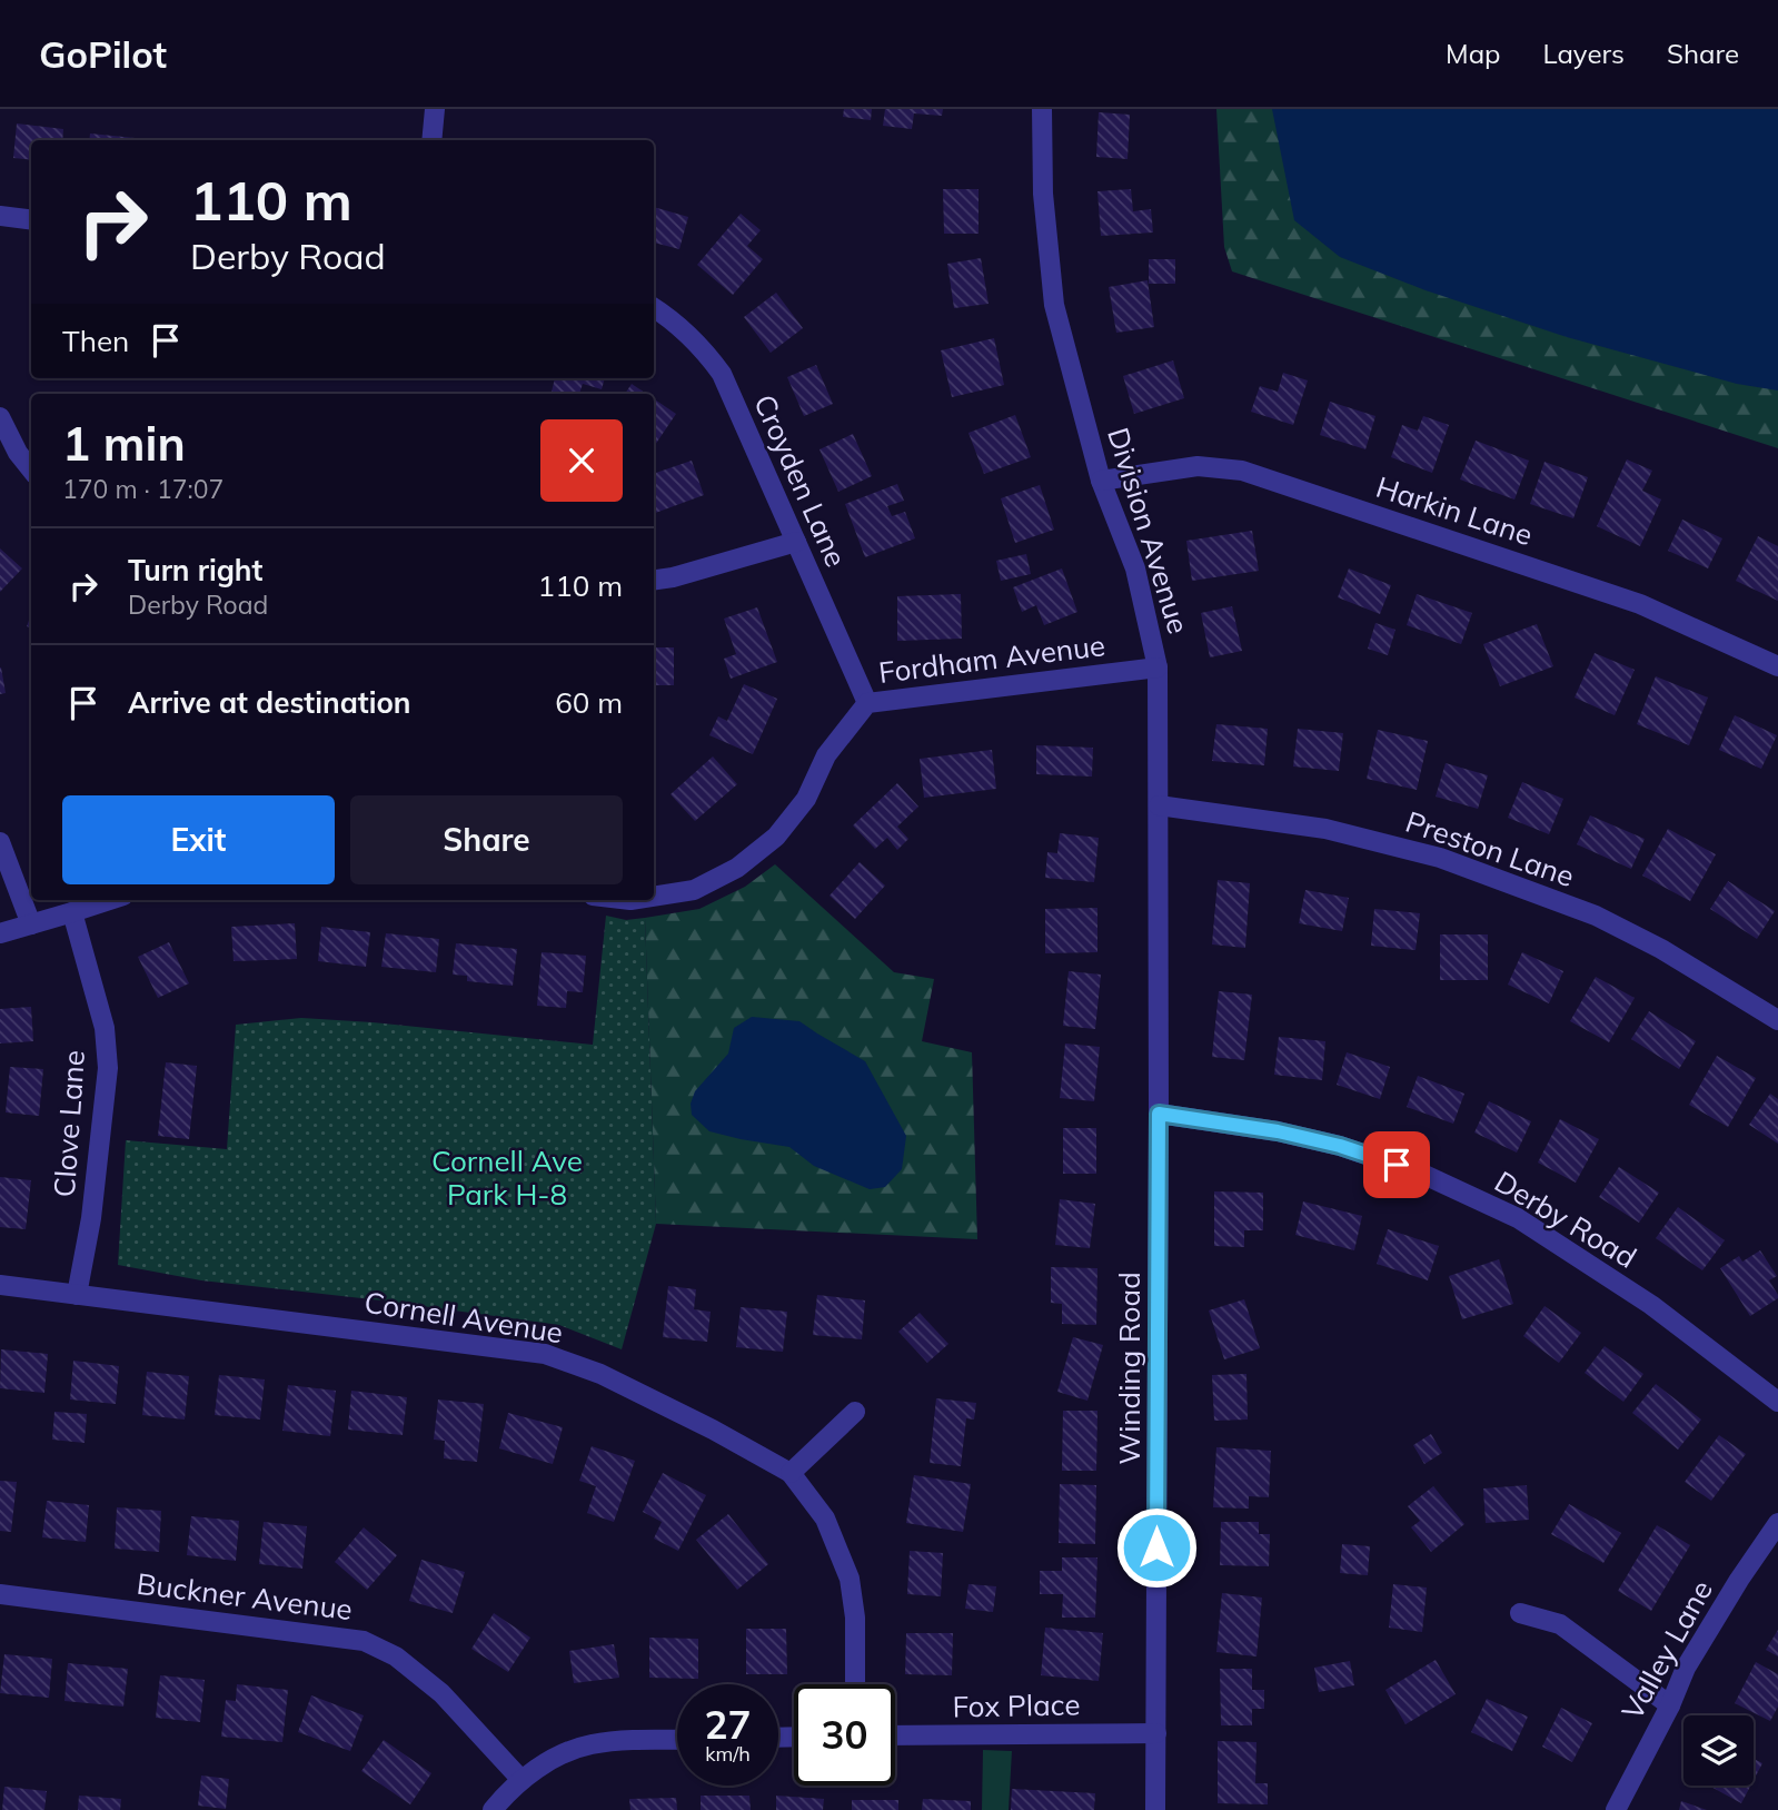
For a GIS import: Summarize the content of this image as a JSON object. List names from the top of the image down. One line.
{"streets":{"street":["Croyden Lane","Harkin Lane","Division Avenue","Fordham Avenue","Preston Lane","Clove Lane","Derby Road","Cornell Avenue","Winding Road","Buckner Avenue","Valley Lane","Fox Place"]},"crossings":[["Croyden Lane","Fordham Avenue"],["Harkin Lane","Division Avenue"],["Division Avenue","Fordham Avenue"],["Division Avenue","Preston Lane"],["Division Avenue","Derby Road"],["Division Avenue","Winding Road"],["Clove Lane","Cornell Avenue"],["Derby Road","Winding Road"],["Winding Road","Fox Place"]],"parks":["Cornell Ave Park H-8"],"page":{"header":"GoPilot","nav":["Map","Layers","Share"],"turn":["110 m","Derby Road"],"then":"Then","heading":["1 min","170 m · 17:07"],"list":[{"name":"Turn right","note":"Derby Road","value":"110 m"},{"name":"Arrive at destination","value":"60 m"}],"buttons":["Exit","Share"],"speed":"27 km/h","limit":"30"}}
